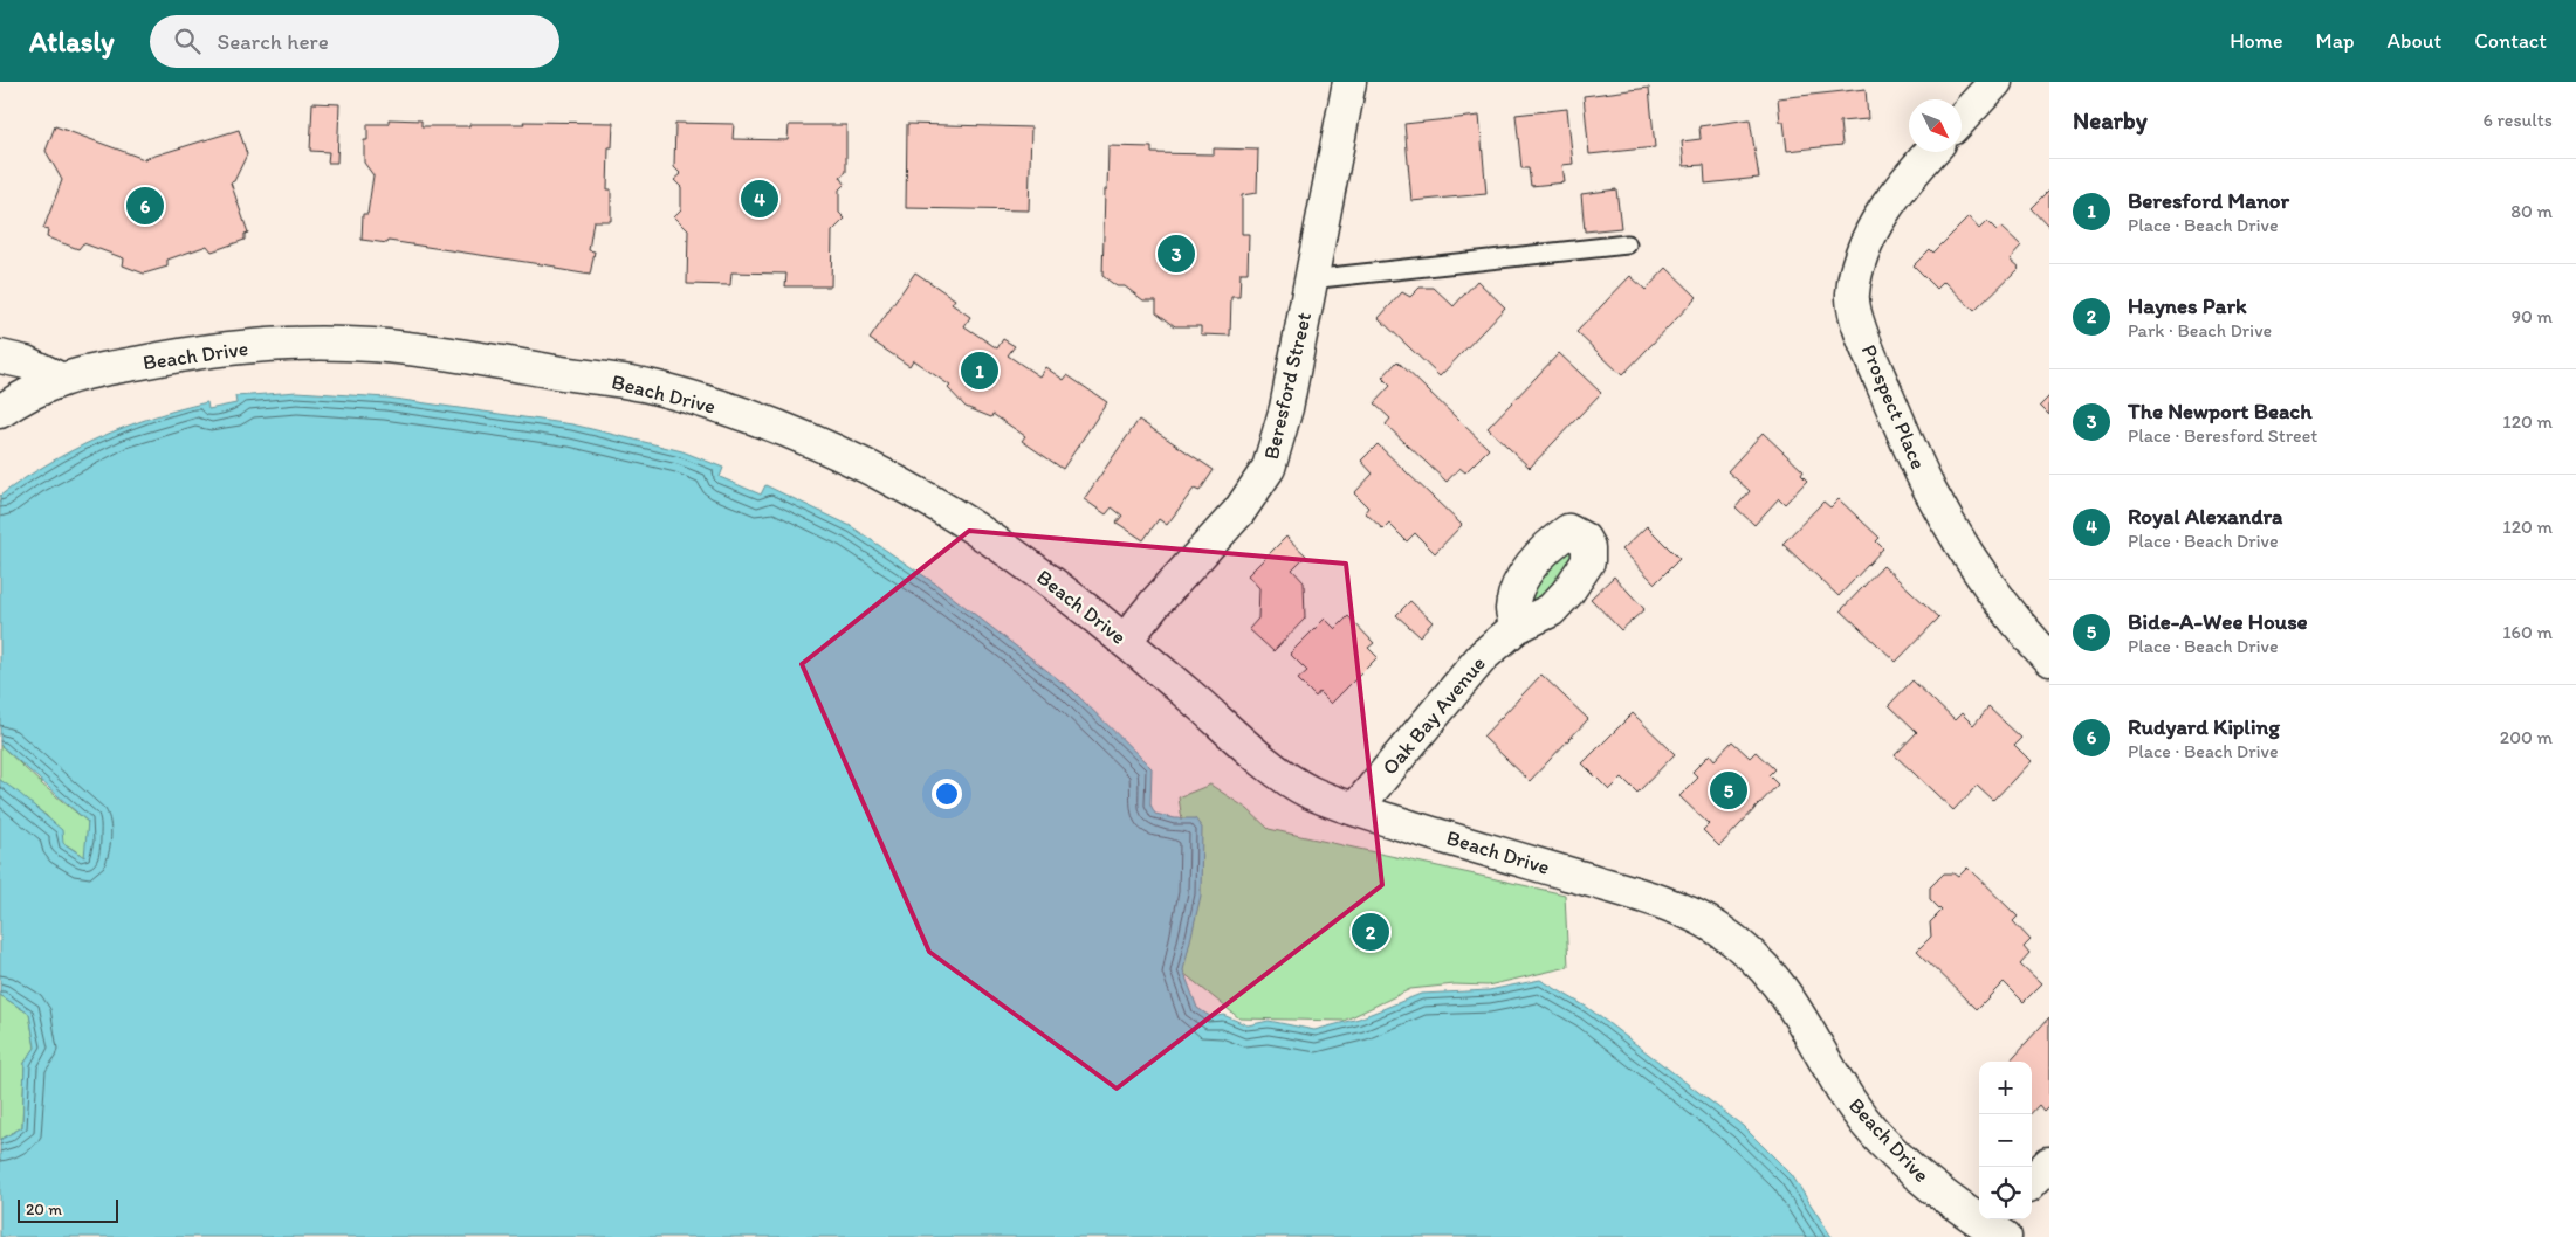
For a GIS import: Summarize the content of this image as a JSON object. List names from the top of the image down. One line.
{"streets":{"main road":["Beach Drive","Beresford Street","Prospect Place","Oak Bay Avenue"]},"crossings":[["Beach Drive","Beresford Street"],["Beach Drive","Oak Bay Avenue"]],"scale_bar":"20 m","north":"bottom right","page":{"header":"Atlasly","search":"Search here","nav":["Home","Map","About","Contact"],"heading":["Nearby","6 results"],"list":[{"mark":"1","name":"Beresford Manor","note":"Place · Beach Drive","value":"80 m"},{"mark":"2","name":"Haynes Park","note":"Park · Beach Drive","value":"90 m"},{"mark":"3","name":"The Newport Beach","note":"Place · Beresford Street","value":"120 m"},{"mark":"4","name":"Royal Alexandra","note":"Place · Beach Drive","value":"120 m"},{"mark":"5","name":"Bide-A-Wee House","note":"Place · Beach Drive","value":"160 m"},{"mark":"6","name":"Rudyard Kipling","note":"Place · Beach Drive","value":"200 m"}],"pins":["4","6","3","1","5","2"],"map_buttons":["+","−"],"scale":"20 m"}}
